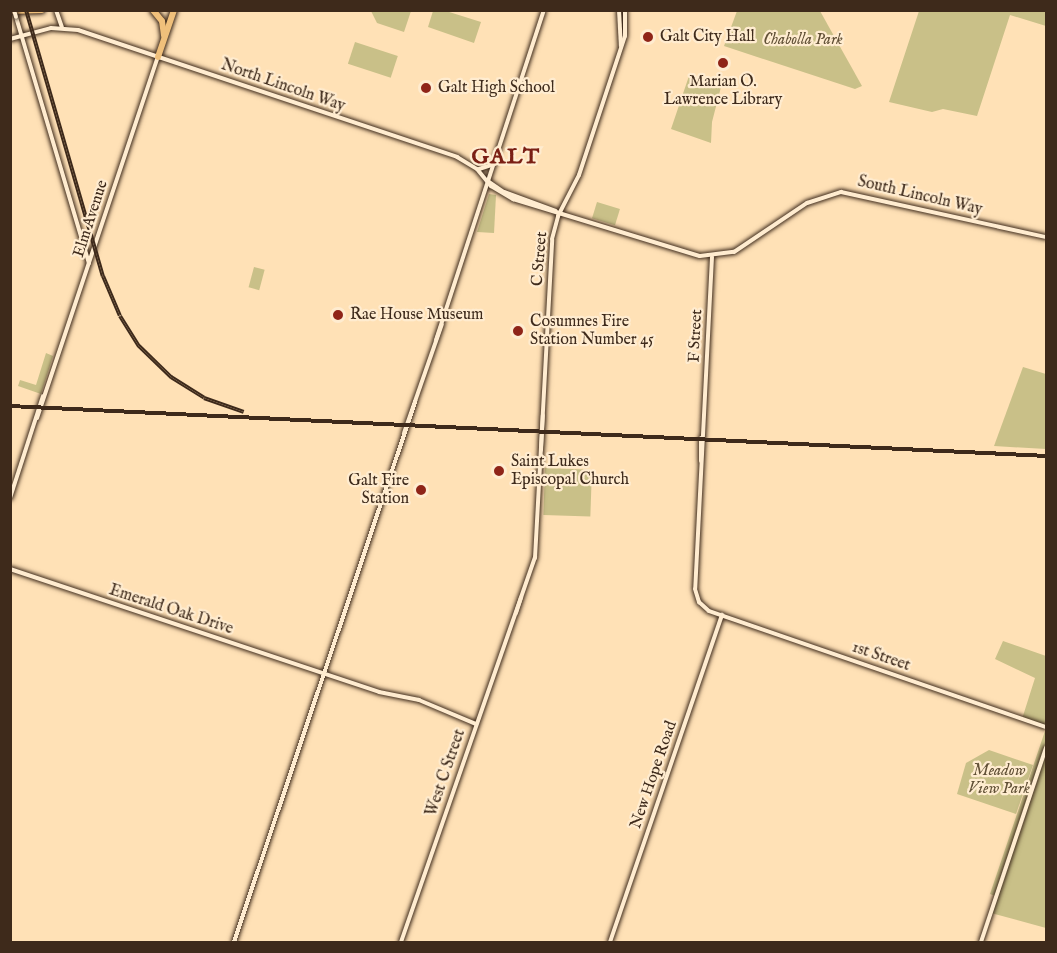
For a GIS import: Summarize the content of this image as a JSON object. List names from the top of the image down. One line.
{"streets":{"street":["North Lincoln Way","South Lincoln Way","Elm Avenue","C Street","F Street","Emerald Oak Drive","1st Street","West C Street","New Hope Road"]},"crossings":[["North Lincoln Way","Elm Avenue"],["South Lincoln Way","F Street"],["C Street","West C Street"],["F Street","1st Street"],["Emerald Oak Drive","West C Street"],["1st Street","New Hope Road"]],"districts":["GALT"],"parks":["Chabolla Park","Meadow View Park"],"places":["Galt City Hall","Marian O. Lawrence Library","Galt High School","Rae House Museum","Cosumnes Fire Station Number 45","Saint Lukes Episcopal Church","Galt Fire Station"]}
